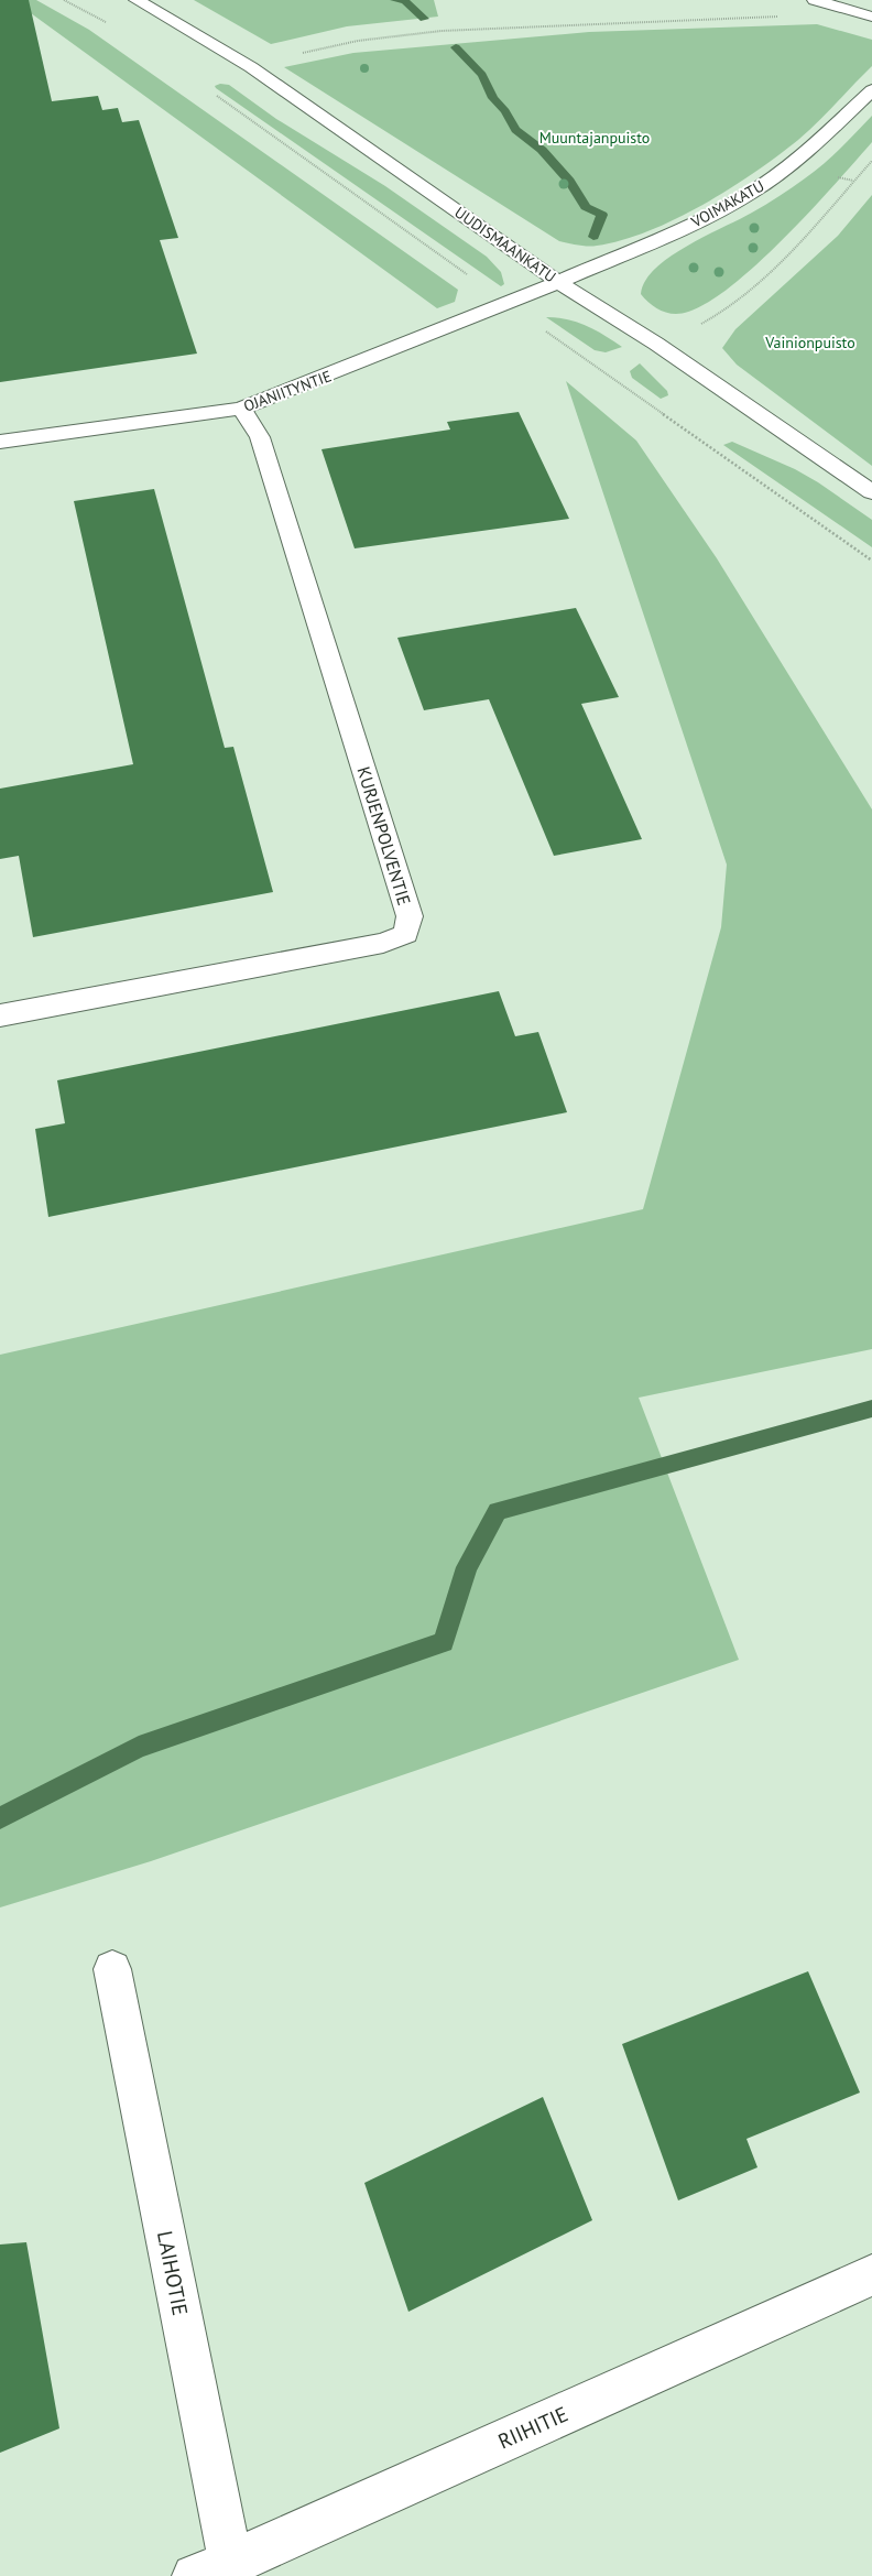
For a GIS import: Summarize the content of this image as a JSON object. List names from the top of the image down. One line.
{"streets":{"street":["VOIMAKATU","UUDISMAANKATU","OJANIITYNTIE","KURJENPOLVENTIE","LAIHOTIE","RIIHITIE"]},"crossings":[["VOIMAKATU","UUDISMAANKATU"],["VOIMAKATU","OJANIITYNTIE"],["UUDISMAANKATU","OJANIITYNTIE"],["OJANIITYNTIE","KURJENPOLVENTIE"],["LAIHOTIE","RIIHITIE"]],"parks":["Muuntajanpuisto","Vainionpuisto"]}
